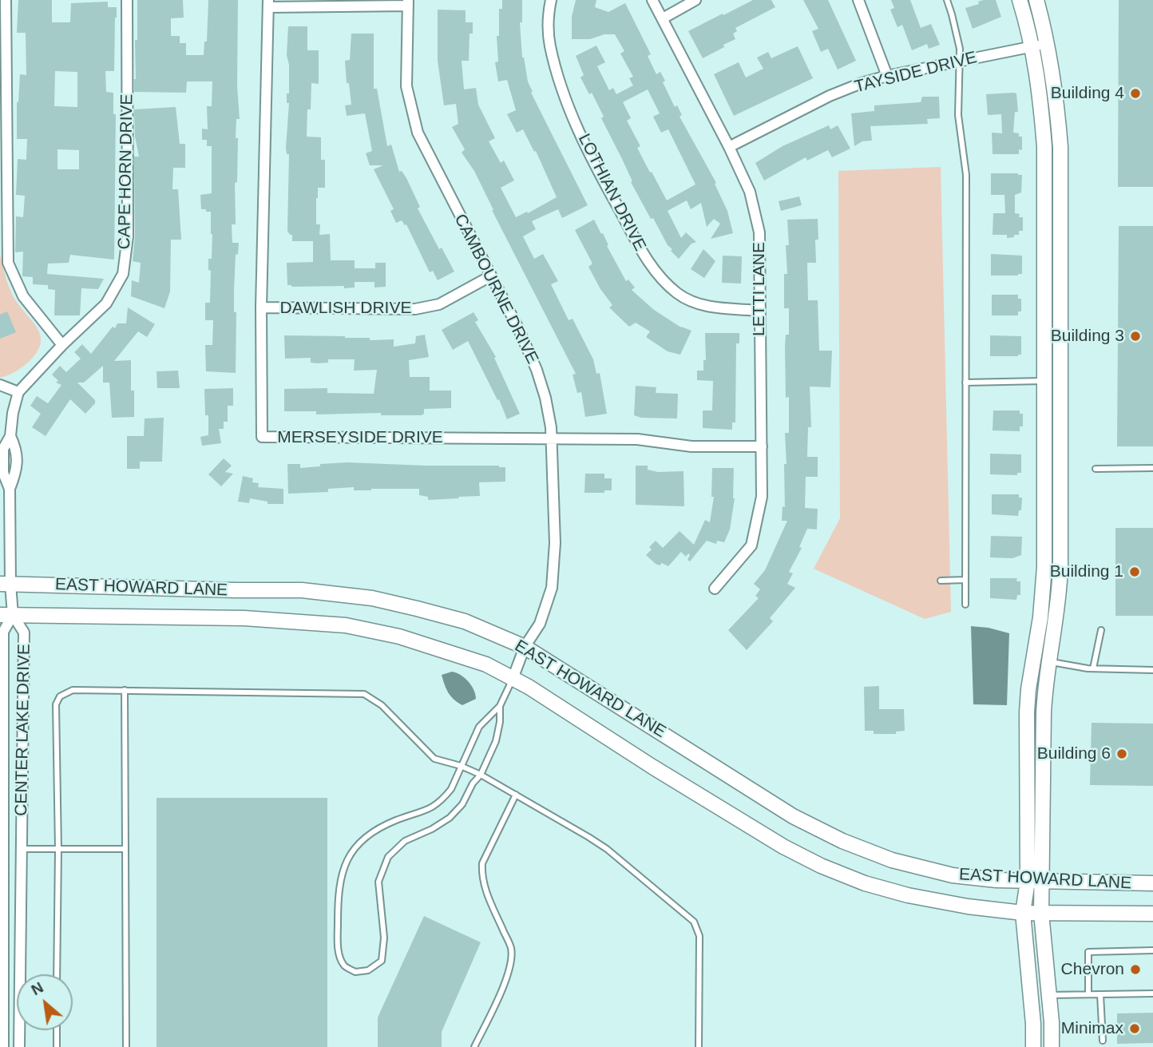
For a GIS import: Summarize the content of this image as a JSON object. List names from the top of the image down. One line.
{"streets":{"main road":["EAST HOWARD LANE"],"street":["TAYSIDE DRIVE","CAPE HORN DRIVE","LOTHIAN DRIVE","CAMBOURNE DRIVE","LETTI LANE","DAWLISH DRIVE","MERSEYSIDE DRIVE","CENTER LAKE DRIVE"]},"crossings":[["TAYSIDE DRIVE","LETTI LANE"],["LOTHIAN DRIVE","LETTI LANE"],["CAMBOURNE DRIVE","DAWLISH DRIVE"],["CAMBOURNE DRIVE","MERSEYSIDE DRIVE"],["CAMBOURNE DRIVE","EAST HOWARD LANE"],["LETTI LANE","MERSEYSIDE DRIVE"],["DAWLISH DRIVE","MERSEYSIDE DRIVE"],["EAST HOWARD LANE","CENTER LAKE DRIVE"]],"places":["Building 4","Building 3","Building 1","Building 6","Chevron","Minimax"],"north":"top left"}
